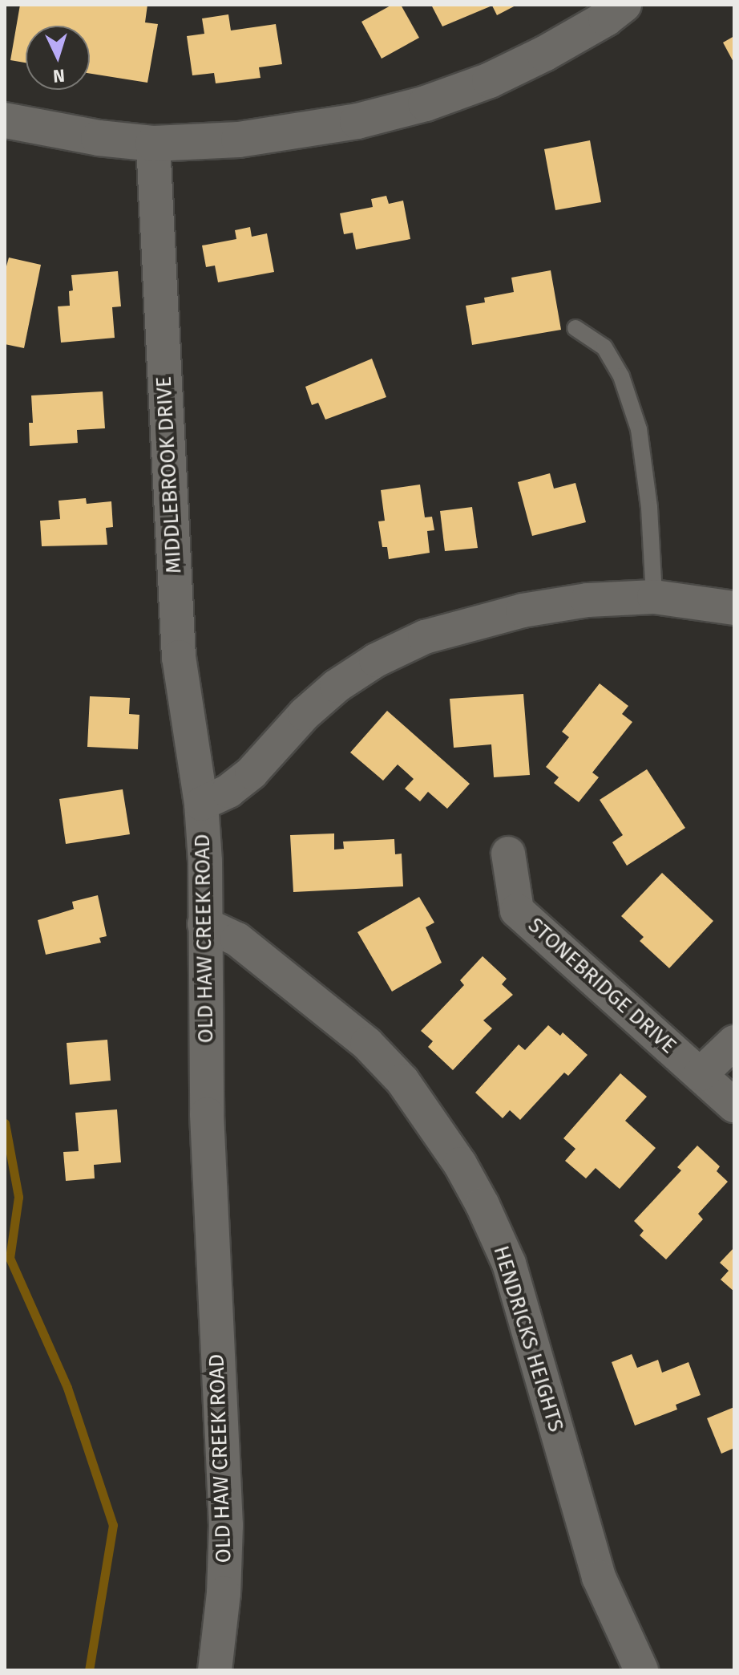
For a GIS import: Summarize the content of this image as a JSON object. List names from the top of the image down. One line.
{"streets":{"street":["MIDDLEBROOK DRIVE","OLD HAW CREEK ROAD","STONEBRIDGE DRIVE","HENDRICKS HEIGHTS"]},"crossings":[["MIDDLEBROOK DRIVE","OLD HAW CREEK ROAD"],["OLD HAW CREEK ROAD","HENDRICKS HEIGHTS"]],"north":"bottom"}
